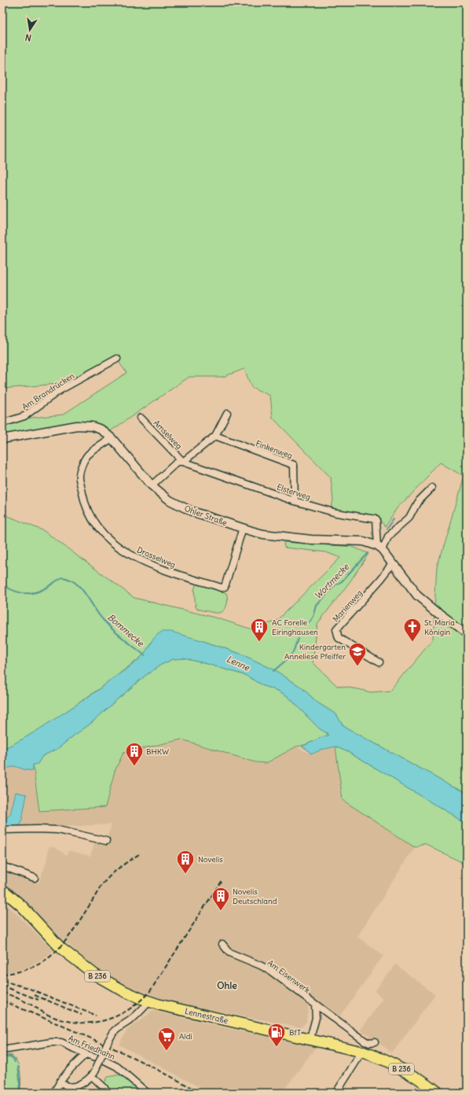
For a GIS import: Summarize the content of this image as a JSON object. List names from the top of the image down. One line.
{"streets":{"main road":["B 236","Lennestraße"],"street":["Am Brandrücken","Amselweg","Finkenweg","Elsterweg","Ohler Straße","Drosselweg","Marienweg","Am Eisenwerk","Am Friedhahn"]},"crossings":[["Amselweg","Finkenweg"],["Amselweg","Elsterweg"],["Amselweg","Ohler Straße"],["Finkenweg","Elsterweg"],["Elsterweg","Ohler Straße"],["Ohler Straße","Drosselweg"]],"districts":["Ohle"],"water":["Wortmecke","Bommecke","Lenne"],"places":{"building":["AC Forelle Eiringhausen","BHKW","Novelis","Novelis Deutschland"],"church":["St. Maria Königin"],"school or university":["Kindergarten Anneliese Pfeiffer"],"fuel station":["BfT"],"supermarket":["Aldi"]},"north":"bottom"}
